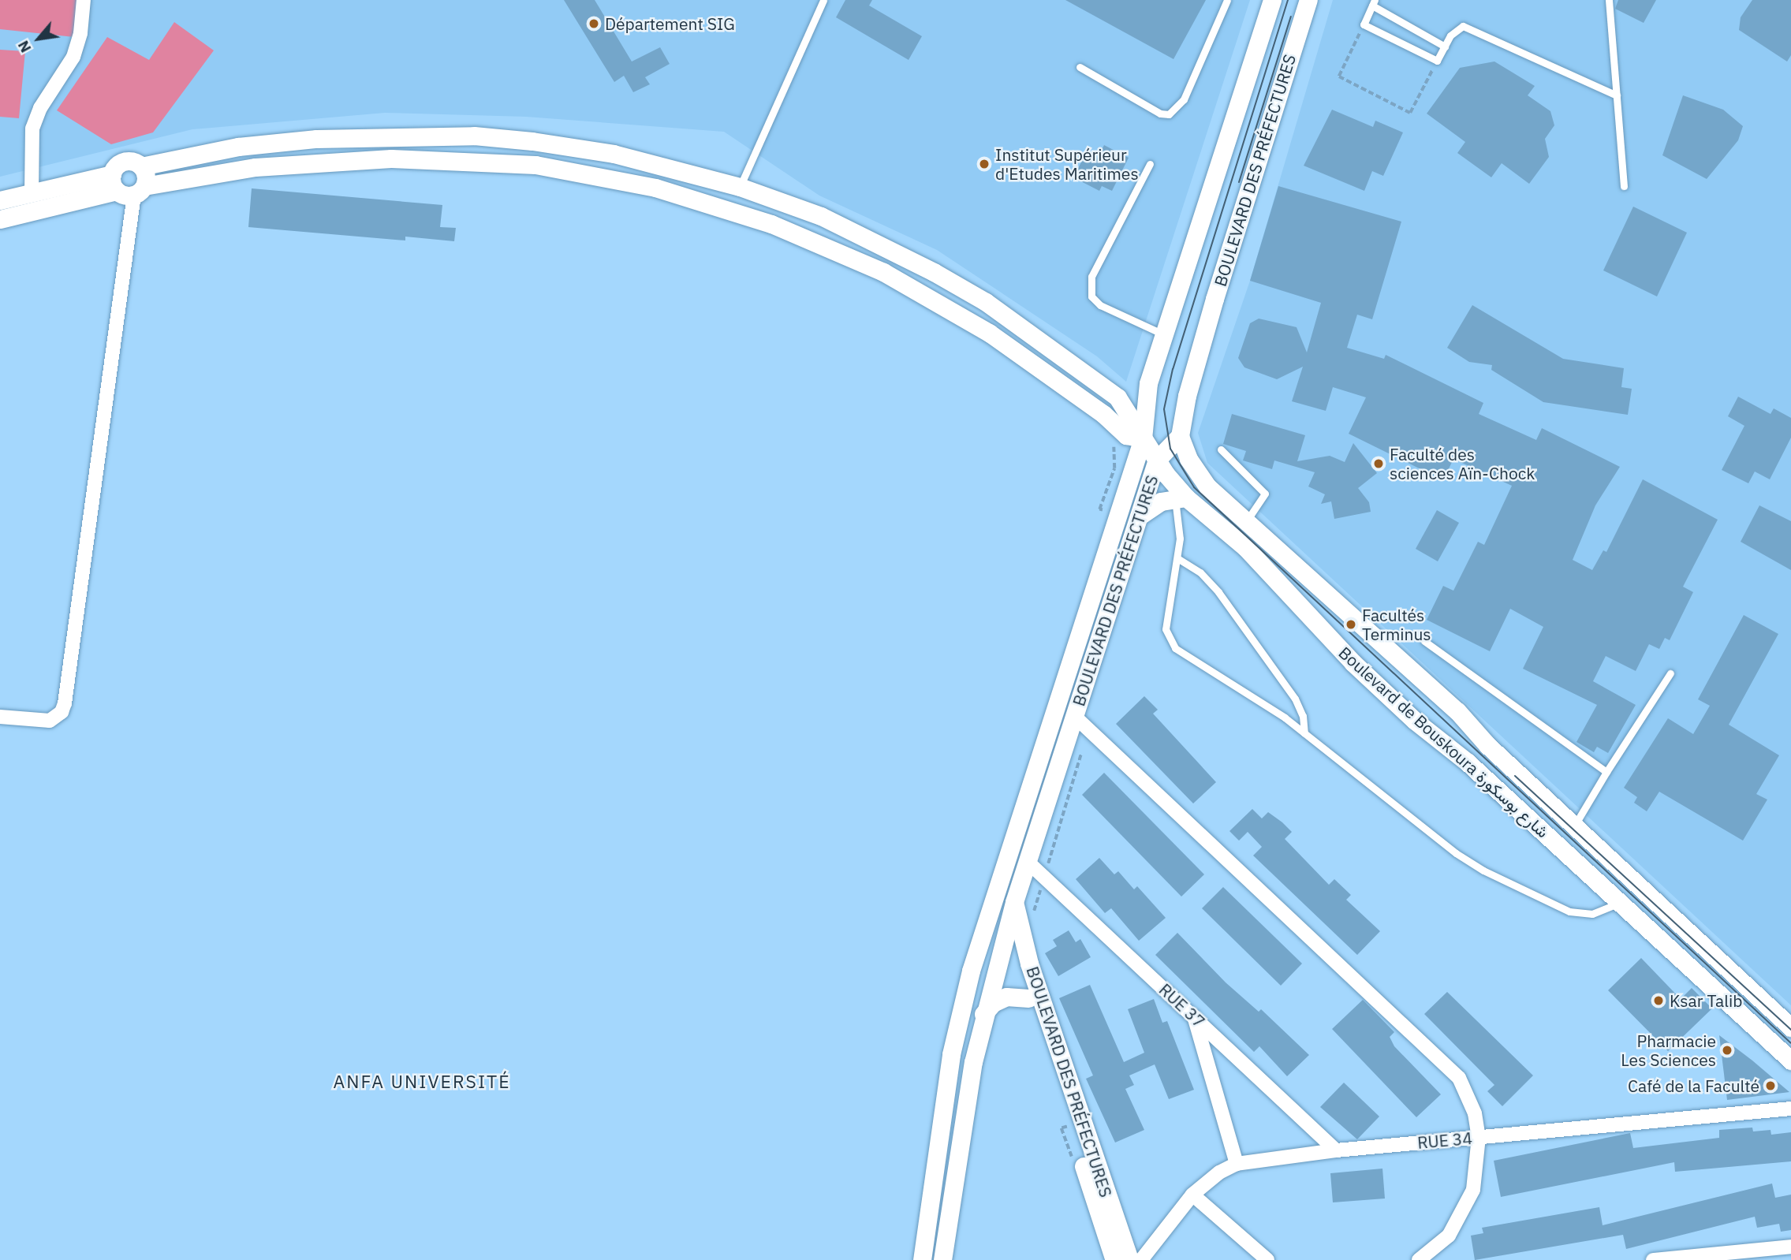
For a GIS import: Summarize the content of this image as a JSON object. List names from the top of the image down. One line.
{"streets":{"street":["BOULEVARD DES PRÉFECTURES","Boulevard de Bouskoura شارع بوسكورة","RUE 37","RUE 34"]},"crossings":[["BOULEVARD DES PRÉFECTURES","Boulevard de Bouskoura شارع بوسكورة"],["BOULEVARD DES PRÉFECTURES","RUE 37"],["RUE 37","RUE 34"]],"districts":["ANFA UNIVERSITÉ"],"places":["Département SIG","Institut Supérieur d'Etudes Maritimes","Faculté des sciences Aïn-Chock","Facultés Terminus","Ksar Talib","Pharmacie Les Sciences","Café de la Faculté"],"north":"bottom left"}
